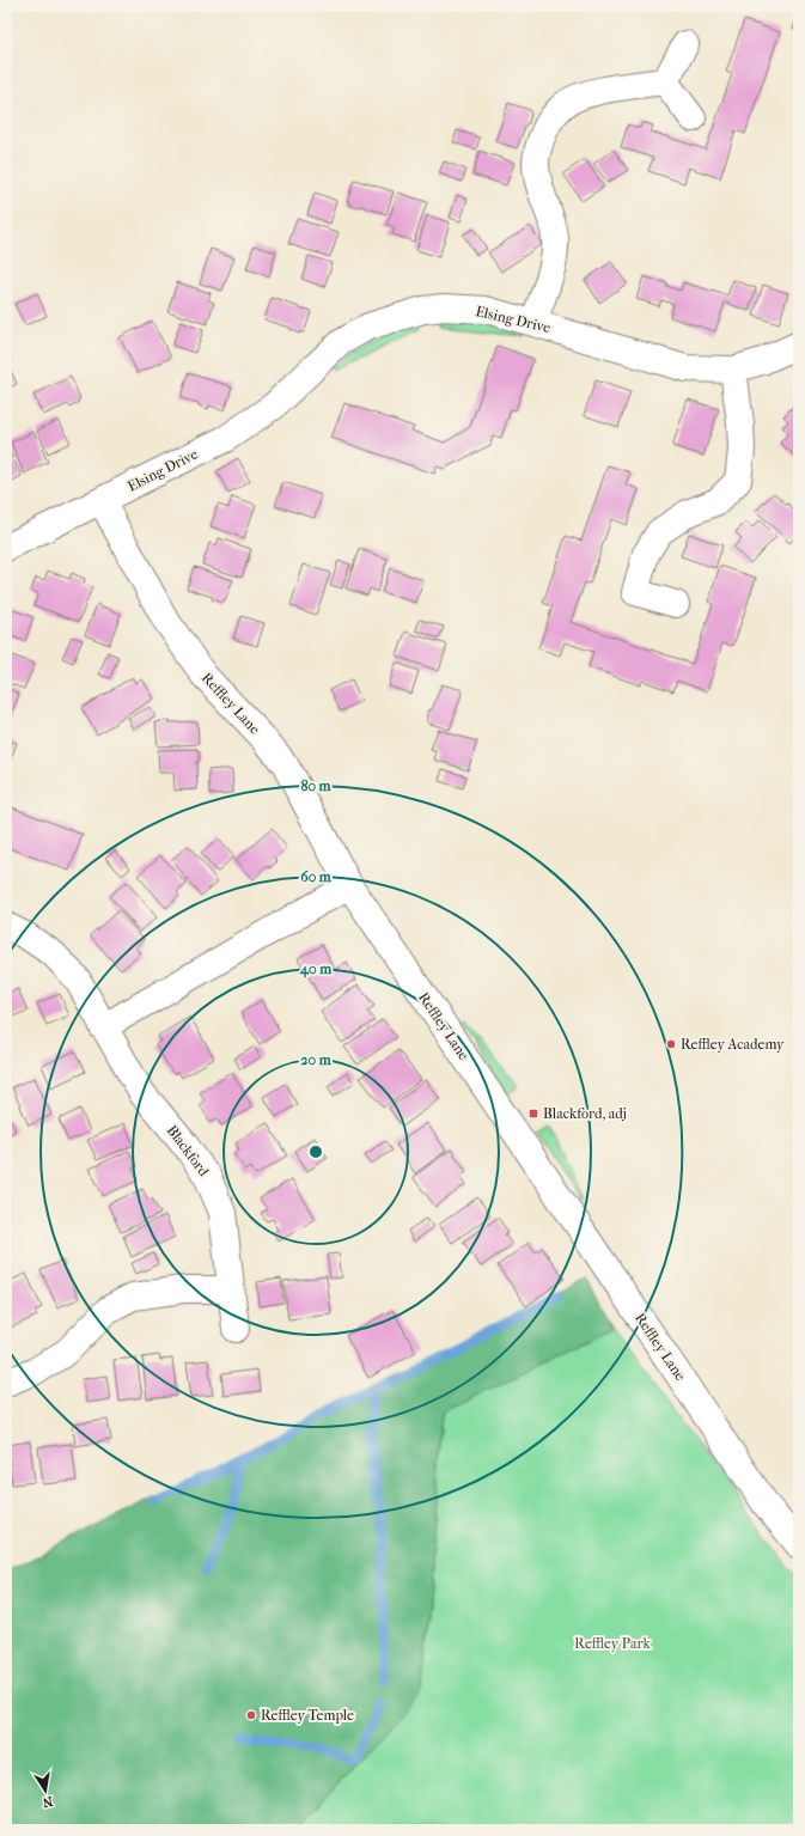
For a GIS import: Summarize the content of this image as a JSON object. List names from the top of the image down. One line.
{"streets":{"street":["Elsing Drive","Reffley Lane","Blackford"]},"crossings":[["Elsing Drive","Reffley Lane"]],"parks":["Reffley Park"],"places":{"other":["Reffley Academy","Reffley Temple"],"transit":["Blackford, adj"]},"north":"bottom","rings":["80 m","60 m","40 m","20 m"]}
